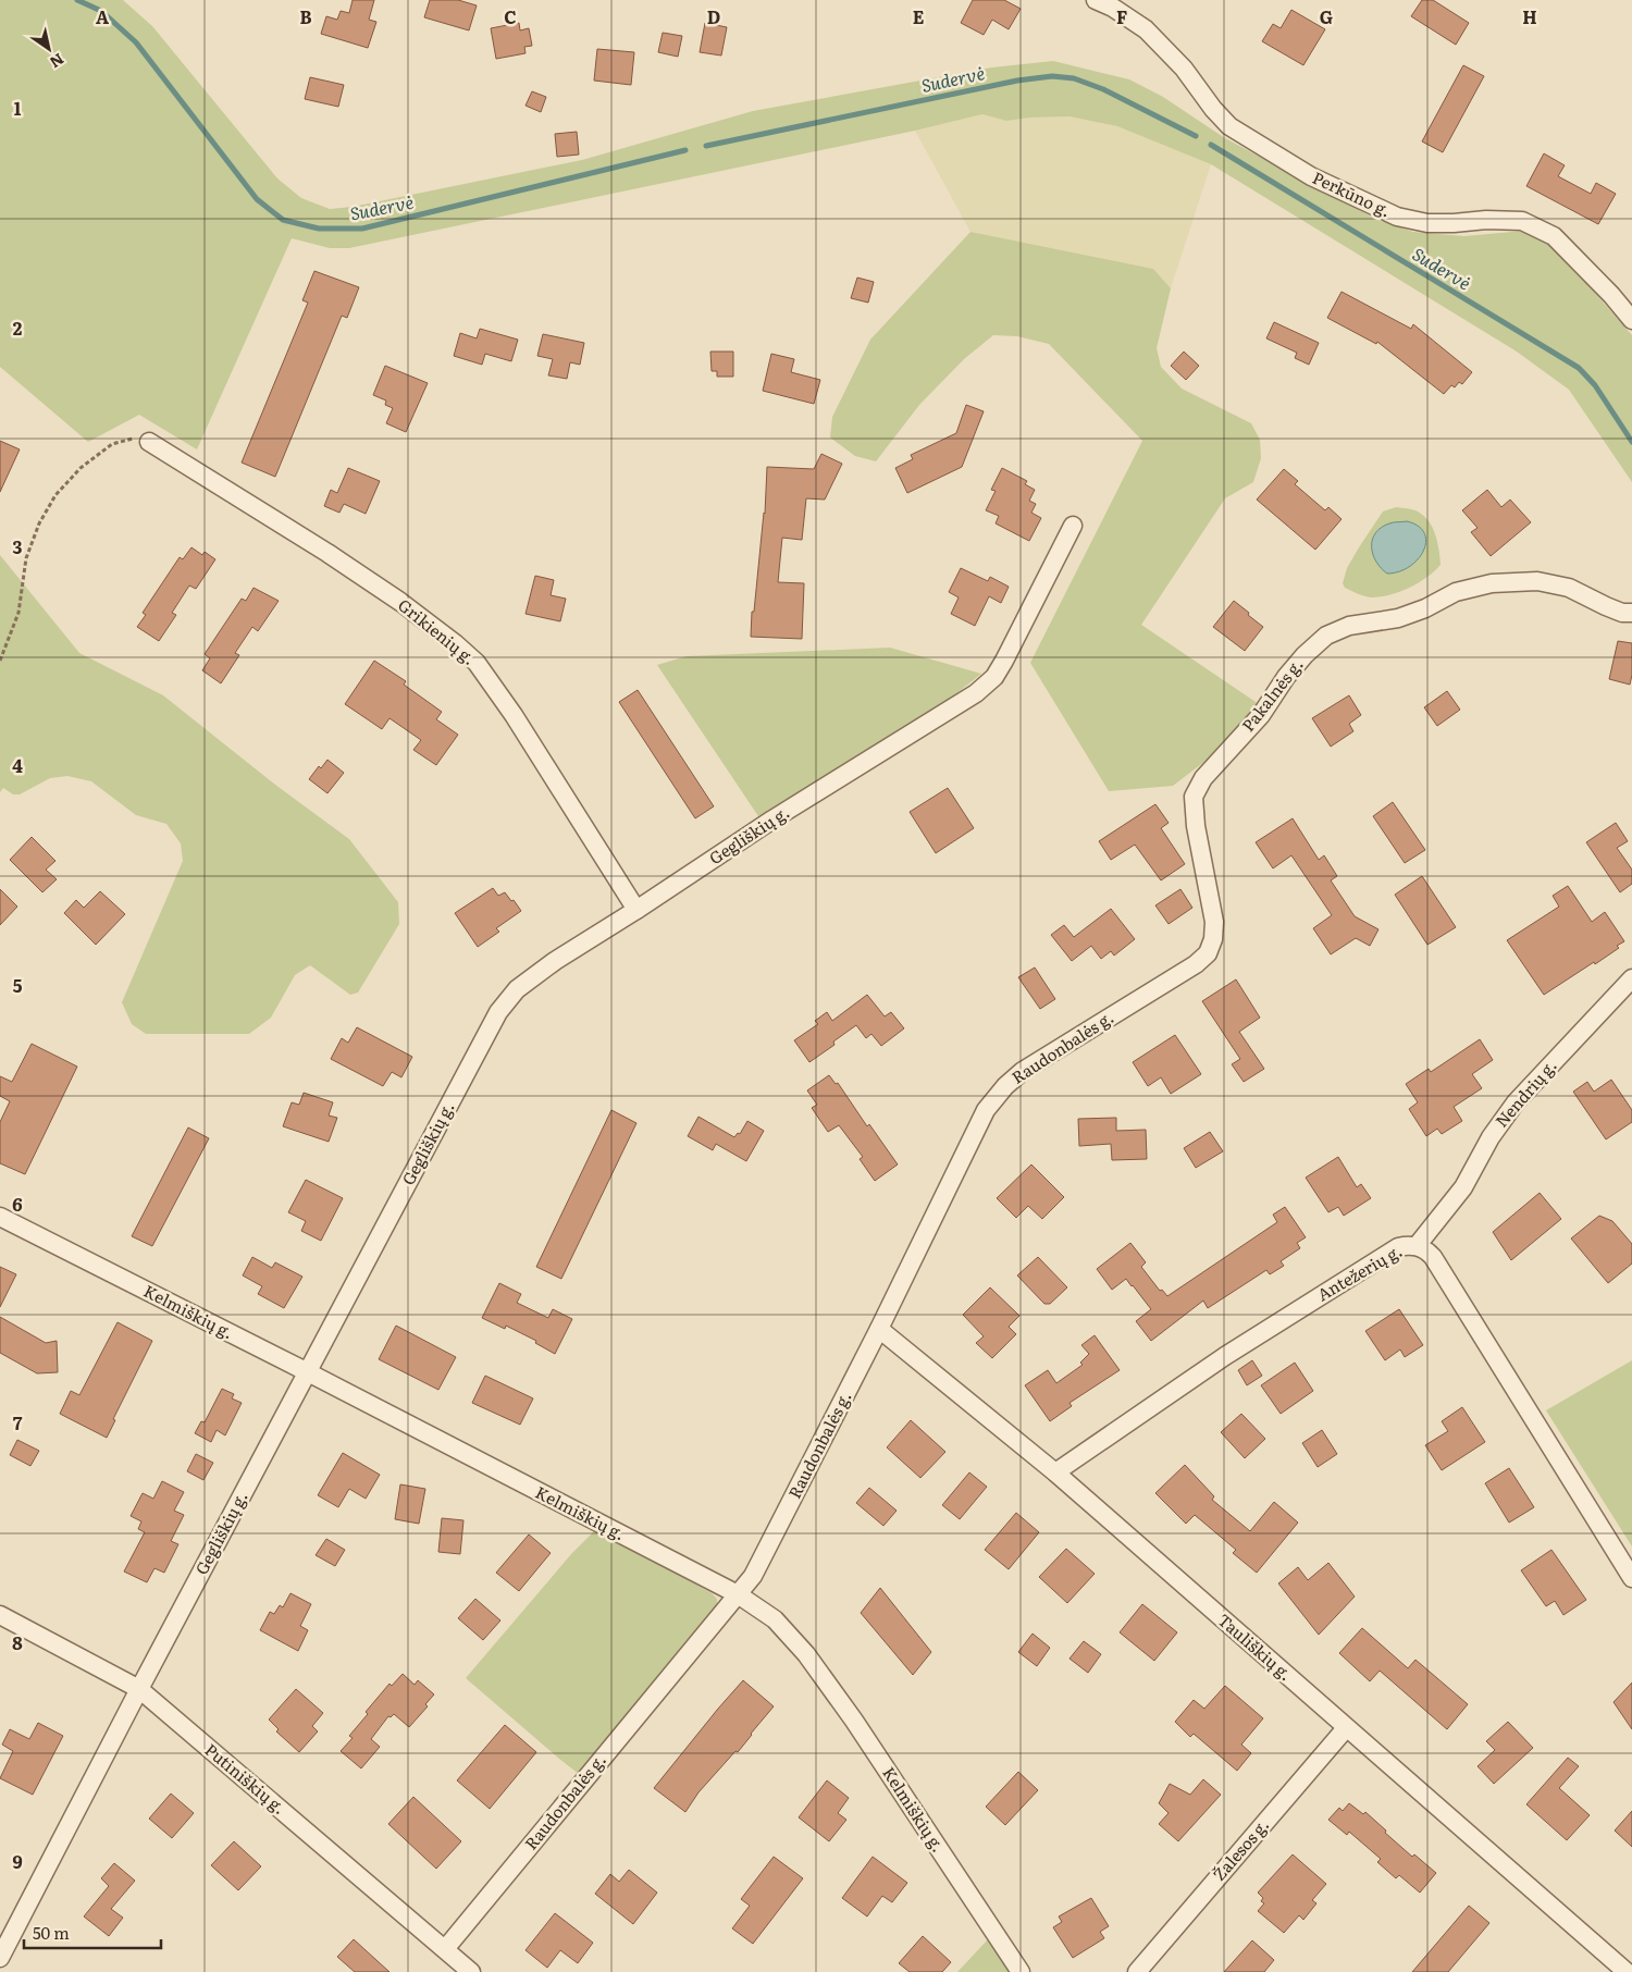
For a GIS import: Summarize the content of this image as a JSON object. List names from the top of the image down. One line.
{"streets":{"street":["Perkūno g.","Grikienių g.","Pakalnės g.","Gegliškių g.","Raudonbalės g.","Nendrių g.","Antežerių g.","Kelmiškių g.","Tauliškių g.","Putiniškių g.","Žalesos g."]},"crossings":[["Grikienių g.","Gegliškių g."],["Pakalnės g.","Raudonbalės g."],["Gegliškių g.","Kelmiškių g."],["Gegliškių g.","Putiniškių g."],["Raudonbalės g.","Kelmiškių g."],["Raudonbalės g.","Tauliškių g."],["Raudonbalės g.","Putiniškių g."],["Nendrių g.","Antežerių g."],["Antežerių g.","Tauliškių g."],["Tauliškių g.","Žalesos g."]],"water":["Sudervė"],"scale_bar":"50 m","north":"bottom right","grid":{"columns":["A","B","C","D","E","F","G","H"],"rows":["1","2","3","4","5","6","7","8","9"]}}
